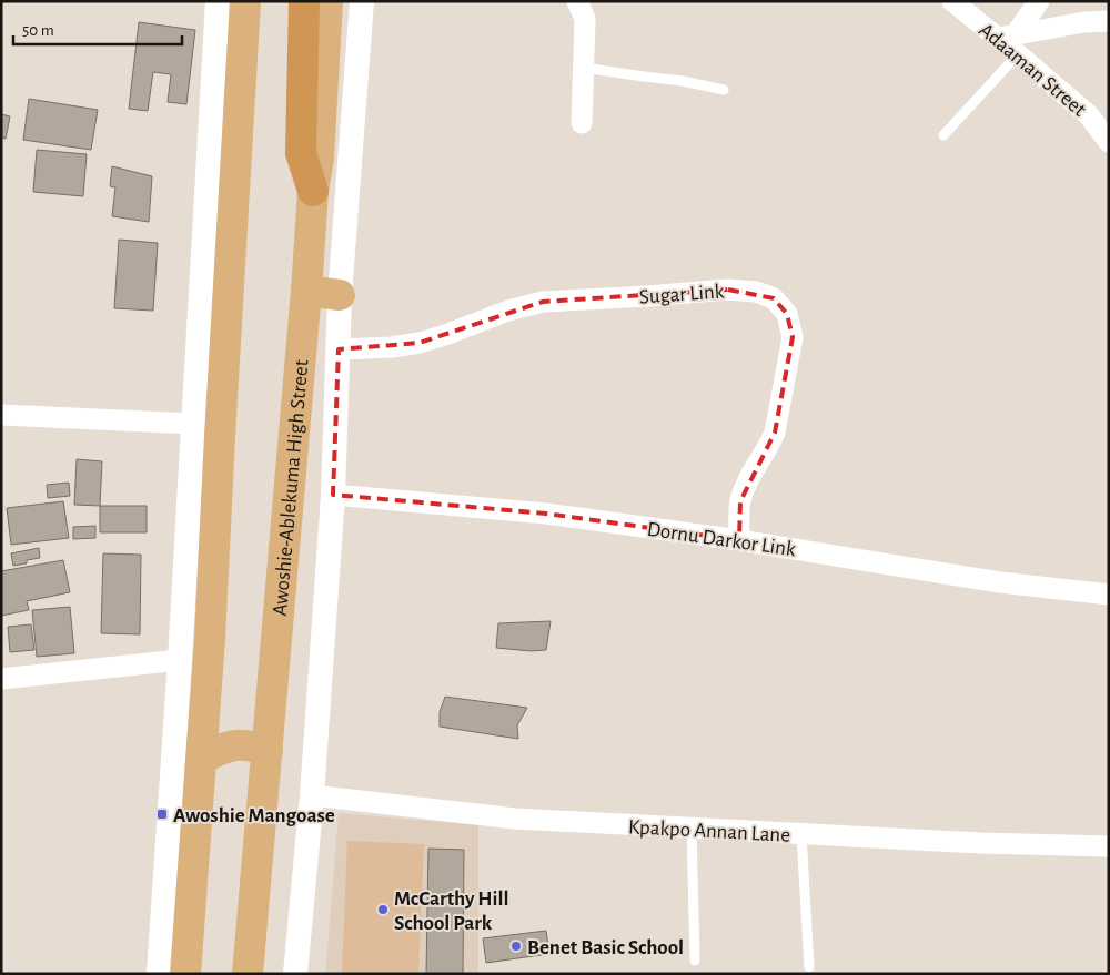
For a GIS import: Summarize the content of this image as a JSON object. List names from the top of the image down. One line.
{"streets":{"main road":["Awoshie-Ablekuma High Street"],"street":["Adaaman Street","Sugar Link","Dornu Darkor Link","Kpakpo Annan Lane"]},"crossings":[["Sugar Link","Awoshie-Ablekuma High Street"],["Sugar Link","Dornu Darkor Link"],["Awoshie-Ablekuma High Street","Dornu Darkor Link"],["Awoshie-Ablekuma High Street","Kpakpo Annan Lane"]],"places":{"transit":["Awoshie Mangoase"],"other":["McCarthy Hill School Park","Benet Basic School"]},"scale_bar":"50 m"}
